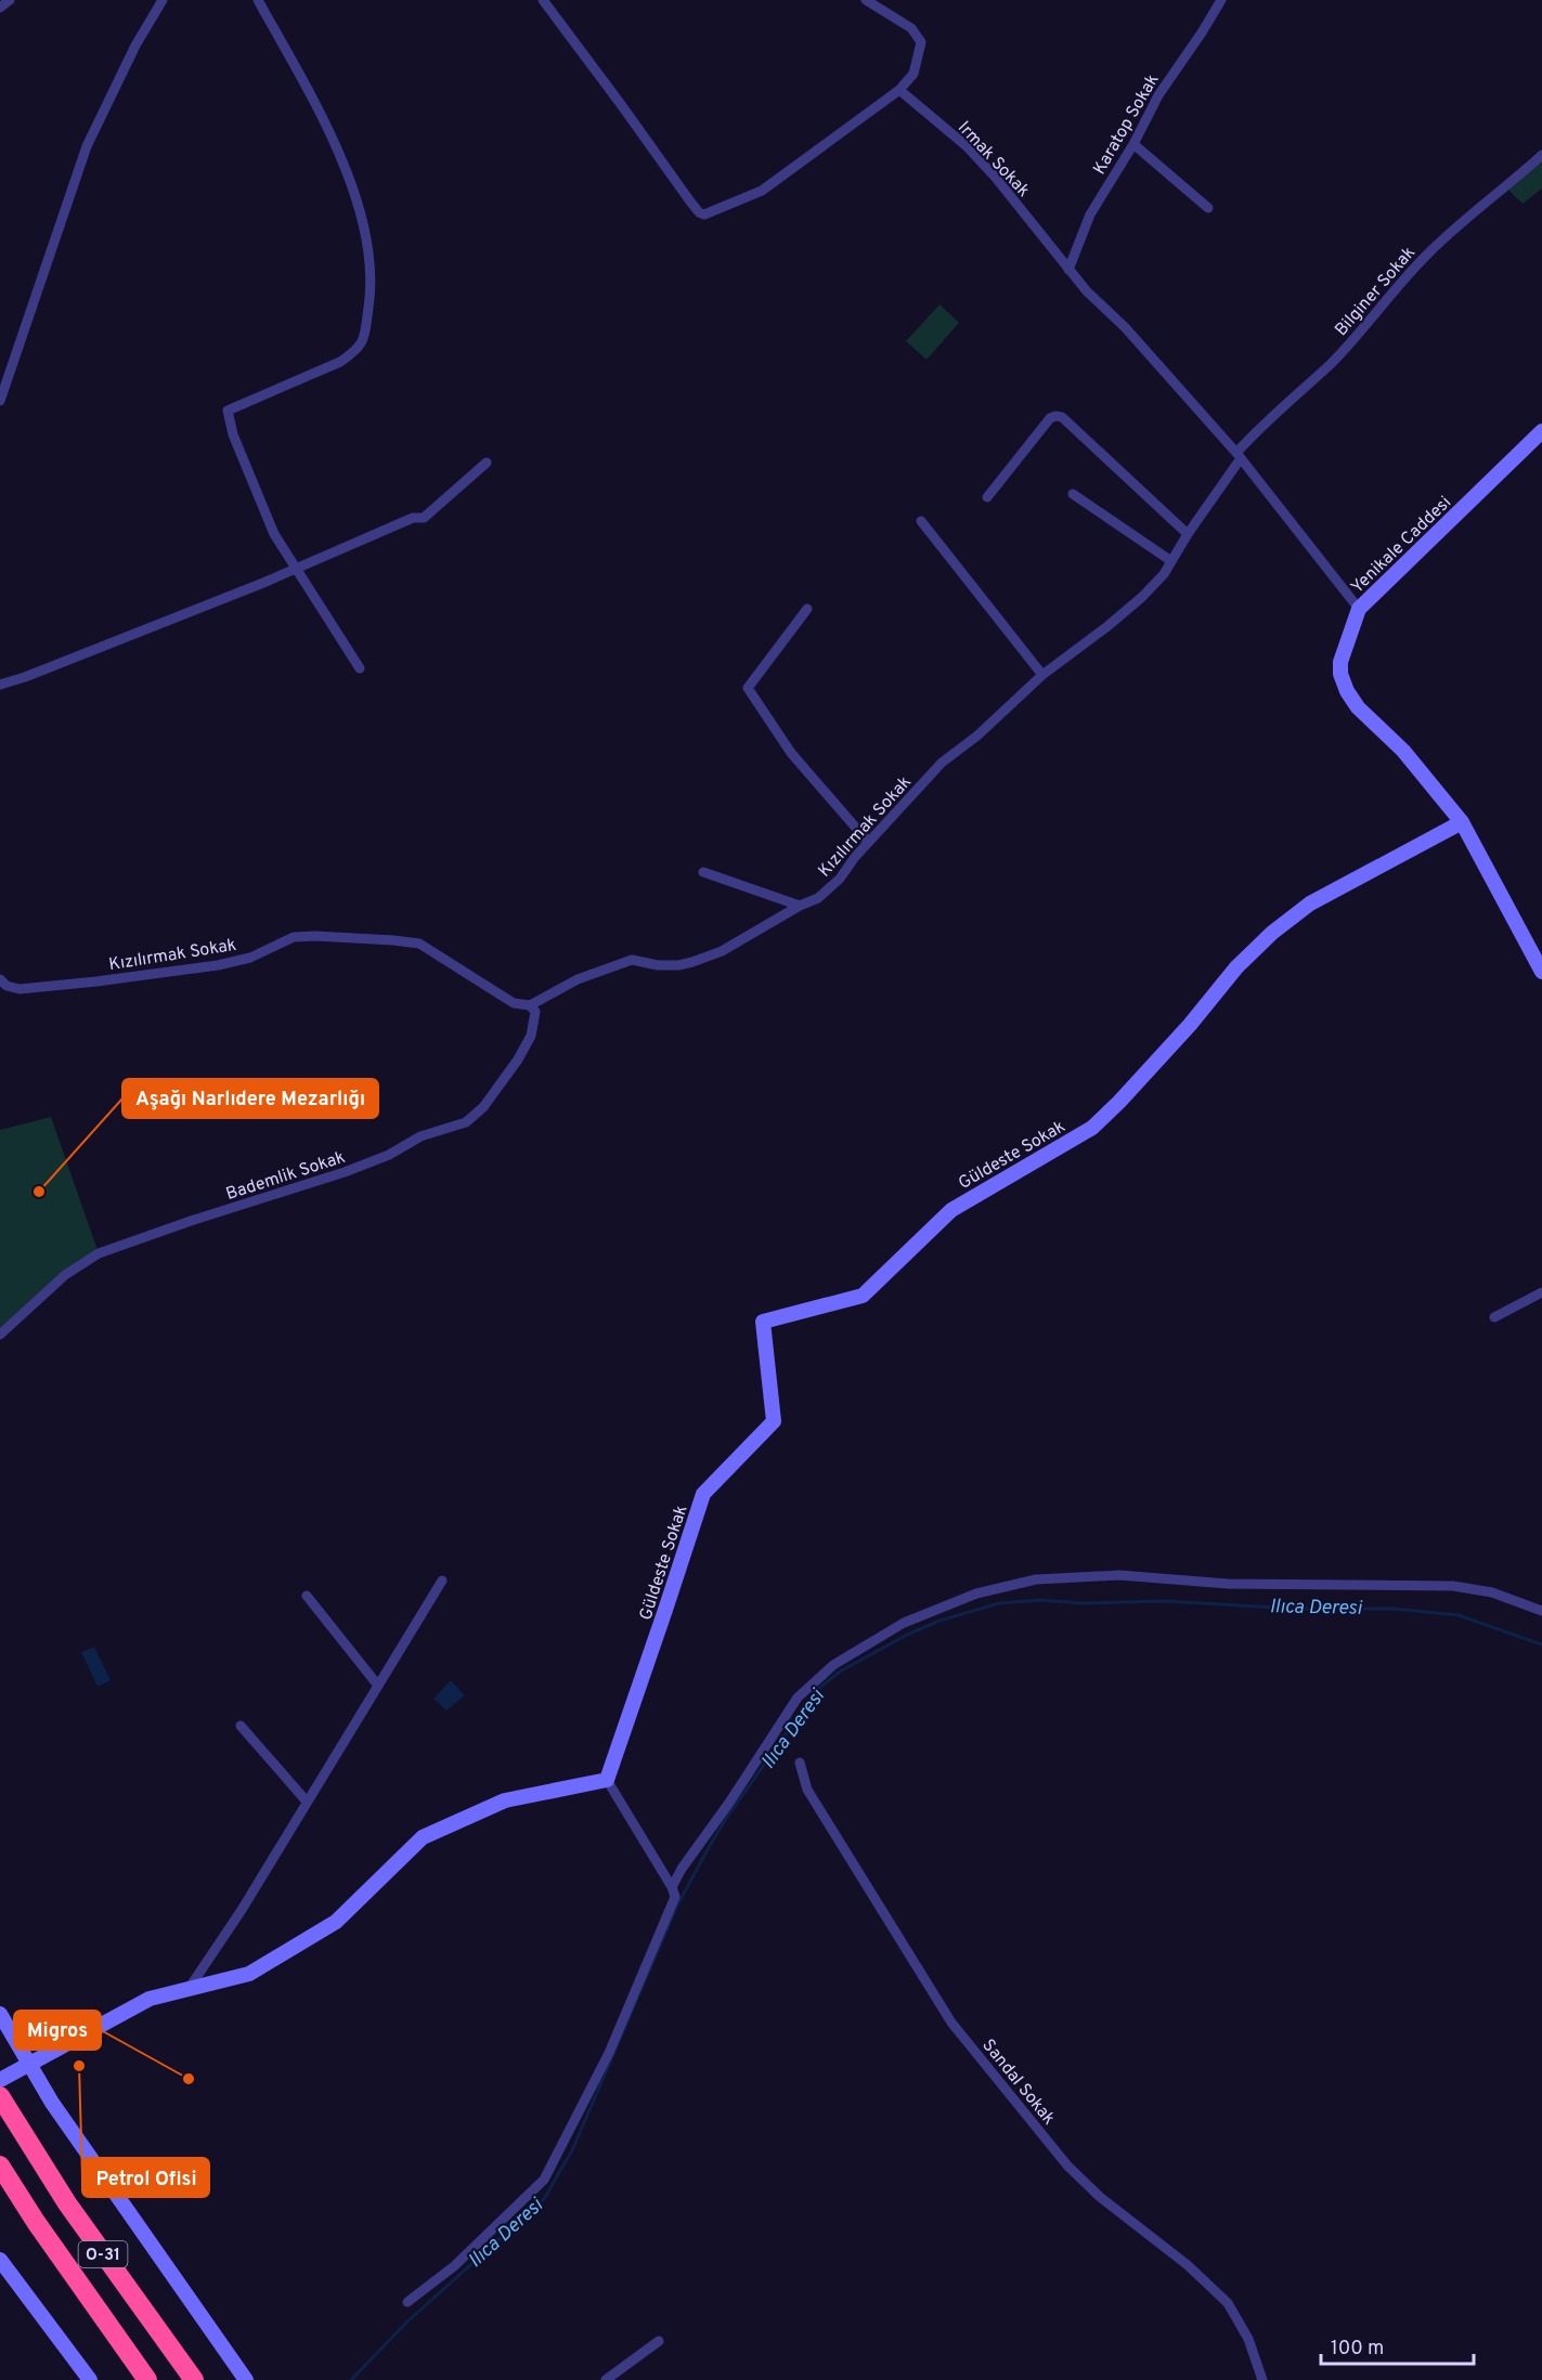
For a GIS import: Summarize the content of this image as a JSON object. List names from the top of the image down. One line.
{"streets":{"highway":["O-31"],"street":["Karatop Sokak","Irmak Sokak","Bilginer Sokak","Yenikale Caddesi","Kızılırmak Sokak","Güldeste Sokak","Bademlik Sokak","Sandal Sokak"]},"crossings":[["Karatop Sokak","Irmak Sokak"],["Irmak Sokak","Bilginer Sokak"],["Irmak Sokak","Yenikale Caddesi"],["Irmak Sokak","Kızılırmak Sokak"],["Bilginer Sokak","Kızılırmak Sokak"],["Yenikale Caddesi","Güldeste Sokak"],["Kızılırmak Sokak","Bademlik Sokak"]],"water":["Ilıca Deresi"],"places":["Aşağı Narlıdere Mezarlığı","Petrol Ofisi","Migros"],"scale_bar":"100 m"}
